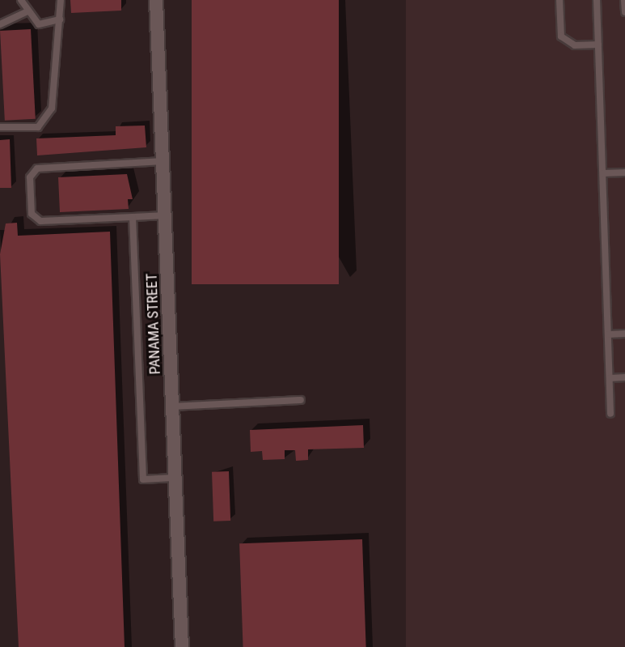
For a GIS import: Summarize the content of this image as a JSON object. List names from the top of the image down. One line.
{"streets":{"street":["PANAMA STREET"]}}
